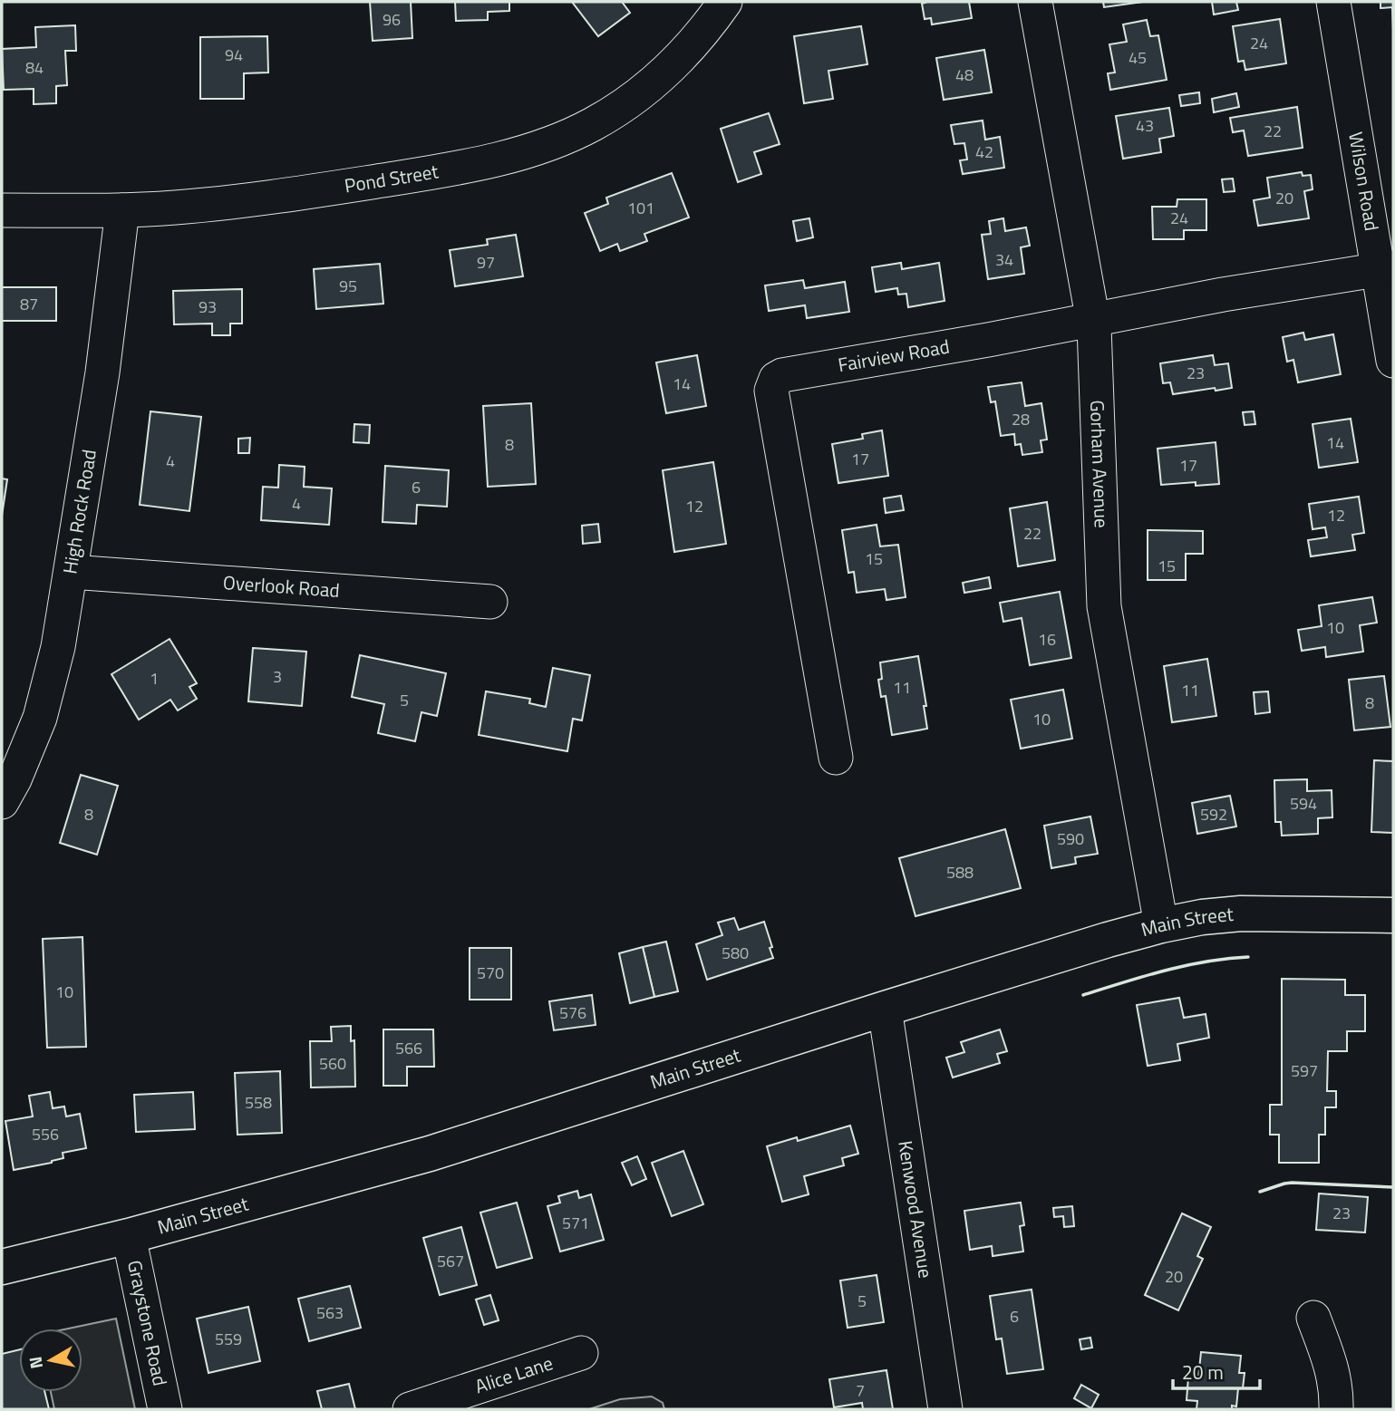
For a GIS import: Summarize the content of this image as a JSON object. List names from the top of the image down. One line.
{"streets":{"main road":["Main Street"],"street":["Pond Street","Wilson Road","Fairview Road","Gorham Avenue","High Rock Road","Overlook Road","Kenwood Avenue","Graystone Road","Alice Lane"]},"crossings":[["Pond Street","High Rock Road"],["Wilson Road","Fairview Road"],["Fairview Road","Gorham Avenue"],["Gorham Avenue","Main Street"],["High Rock Road","Overlook Road"],["Main Street","Kenwood Avenue"],["Main Street","Graystone Road"]],"house_numbers":["96","24","94","45","84","48","43","22","42","20","101","24","34","97","95","87","93","23","14","28","14","8","17","4","17","6","4","12","12","22","15","15","10","16","3","1","11","11","5","8","10","594","8","592","590","588","580","570","10","576","566","560","597","558","556","23","571","567","20","5","563","6","559","7"],"scale_bar":"20 m","north":"left"}
